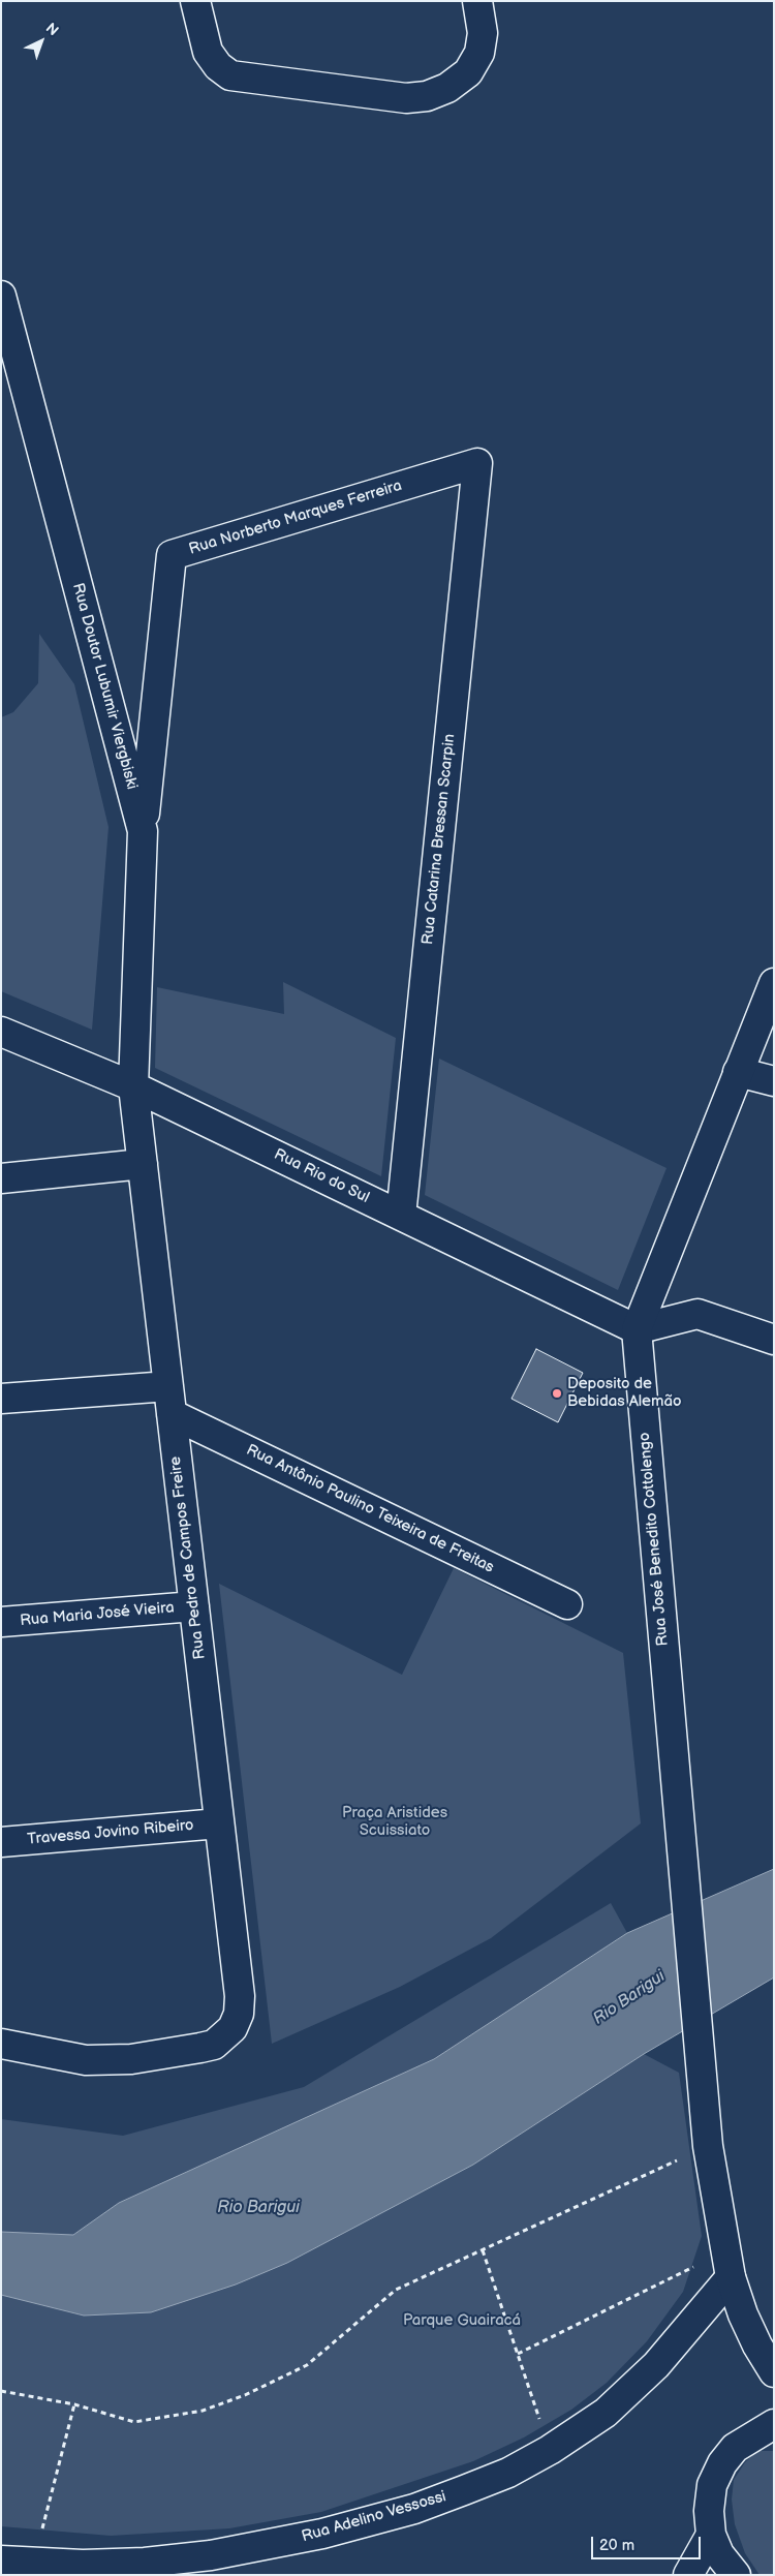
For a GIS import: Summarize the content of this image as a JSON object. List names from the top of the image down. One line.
{"streets":{"street":["Rua Norberto Marques Ferreira","Rua Doutor Lubumir Viergbiski","Rua Catarina Bressan Scarpin","Rua Rio do Sul","Rua Antônio Paulino Teixeira de Freitas","Rua José Benedito Cottolengo","Rua Pedro de Campos Freire","Rua Maria José Vieira","Travessa Jovino Ribeiro","Rua Adelino Vessossi"]},"crossings":[["Rua Norberto Marques Ferreira","Rua Doutor Lubumir Viergbiski"],["Rua Norberto Marques Ferreira","Rua Catarina Bressan Scarpin"],["Rua Doutor Lubumir Viergbiski","Rua Rio do Sul"],["Rua Doutor Lubumir Viergbiski","Rua Pedro de Campos Freire"],["Rua Catarina Bressan Scarpin","Rua Rio do Sul"],["Rua Rio do Sul","Rua José Benedito Cottolengo"],["Rua Rio do Sul","Rua Pedro de Campos Freire"],["Rua Antônio Paulino Teixeira de Freitas","Rua Pedro de Campos Freire"],["Rua José Benedito Cottolengo","Rua Adelino Vessossi"],["Rua Pedro de Campos Freire","Rua Maria José Vieira"],["Rua Pedro de Campos Freire","Travessa Jovino Ribeiro"]],"water":["Rio Barigui"],"parks":["Praça Aristides Scuissiato","Parque Guairacá"],"places":["Deposito de Bebidas Alemão"],"scale_bar":"20 m","north":"top right"}
